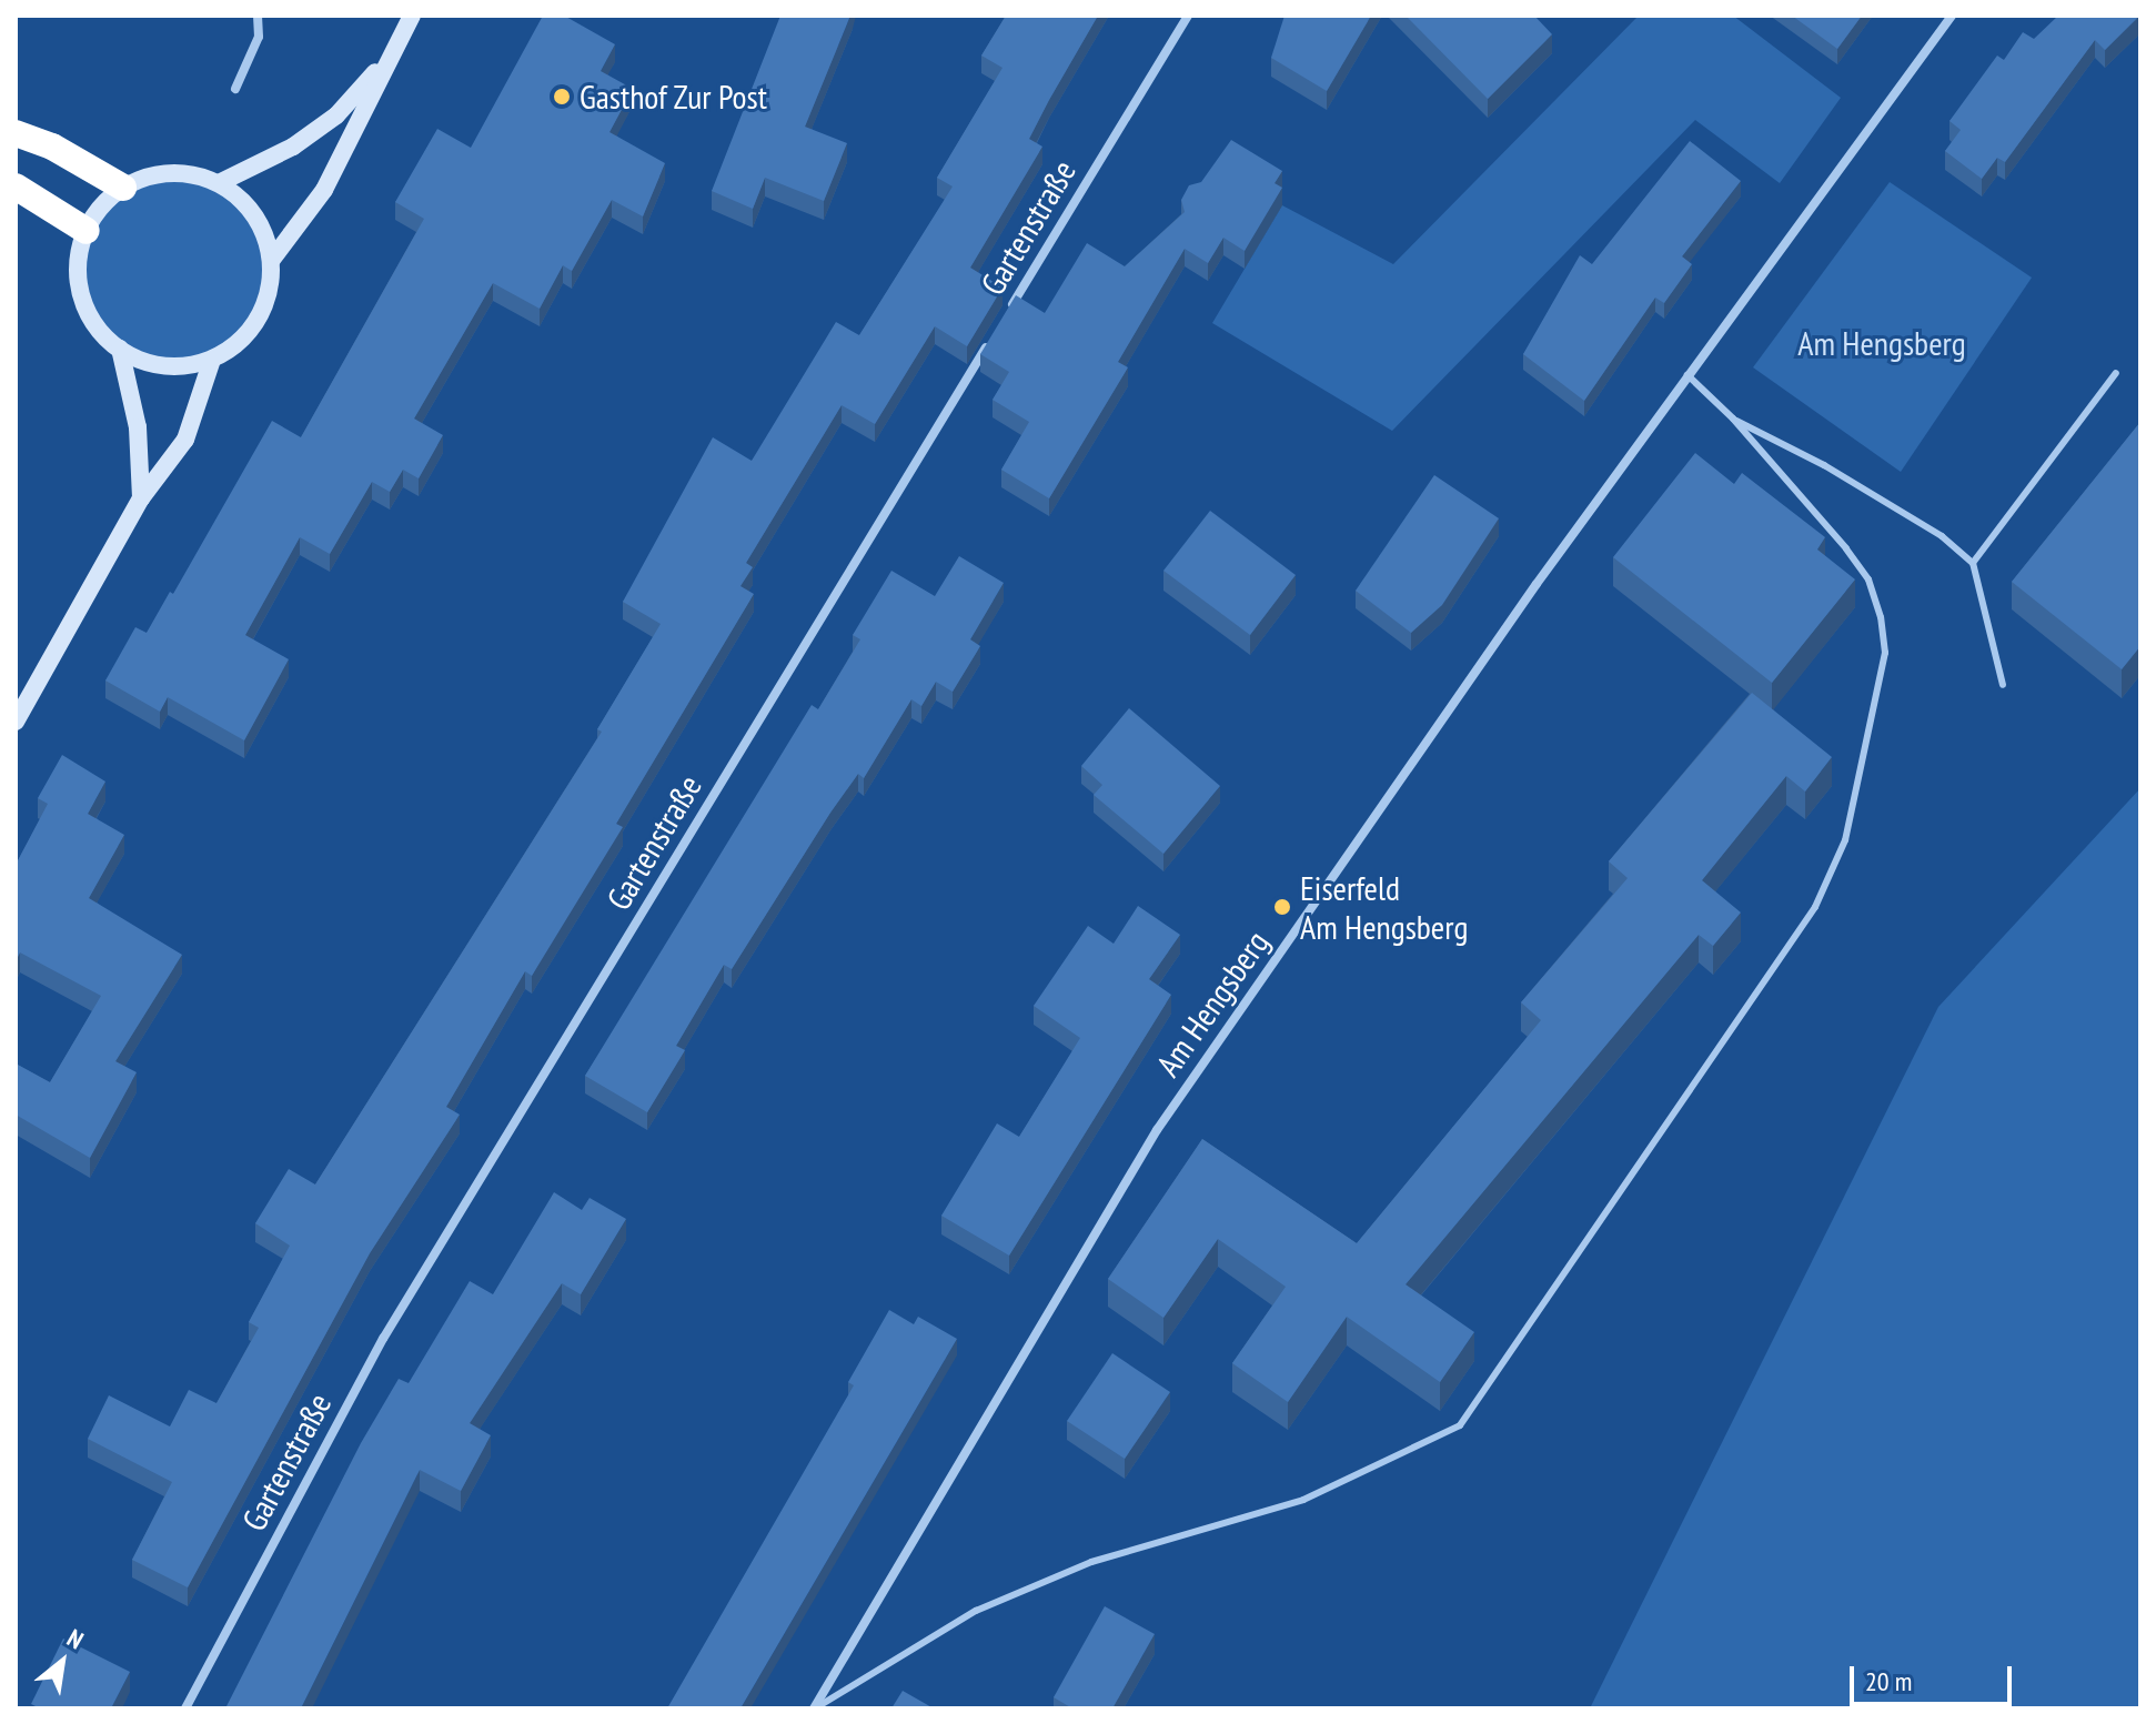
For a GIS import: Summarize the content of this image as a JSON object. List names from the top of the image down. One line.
{"streets":{"street":["Gartenstraße","Am Hengsberg"]},"parks":["Am Hengsberg"],"places":["Gasthof Zur Post","Eiserfeld Am Hengsberg"],"scale_bar":"20 m","north":"top right"}
